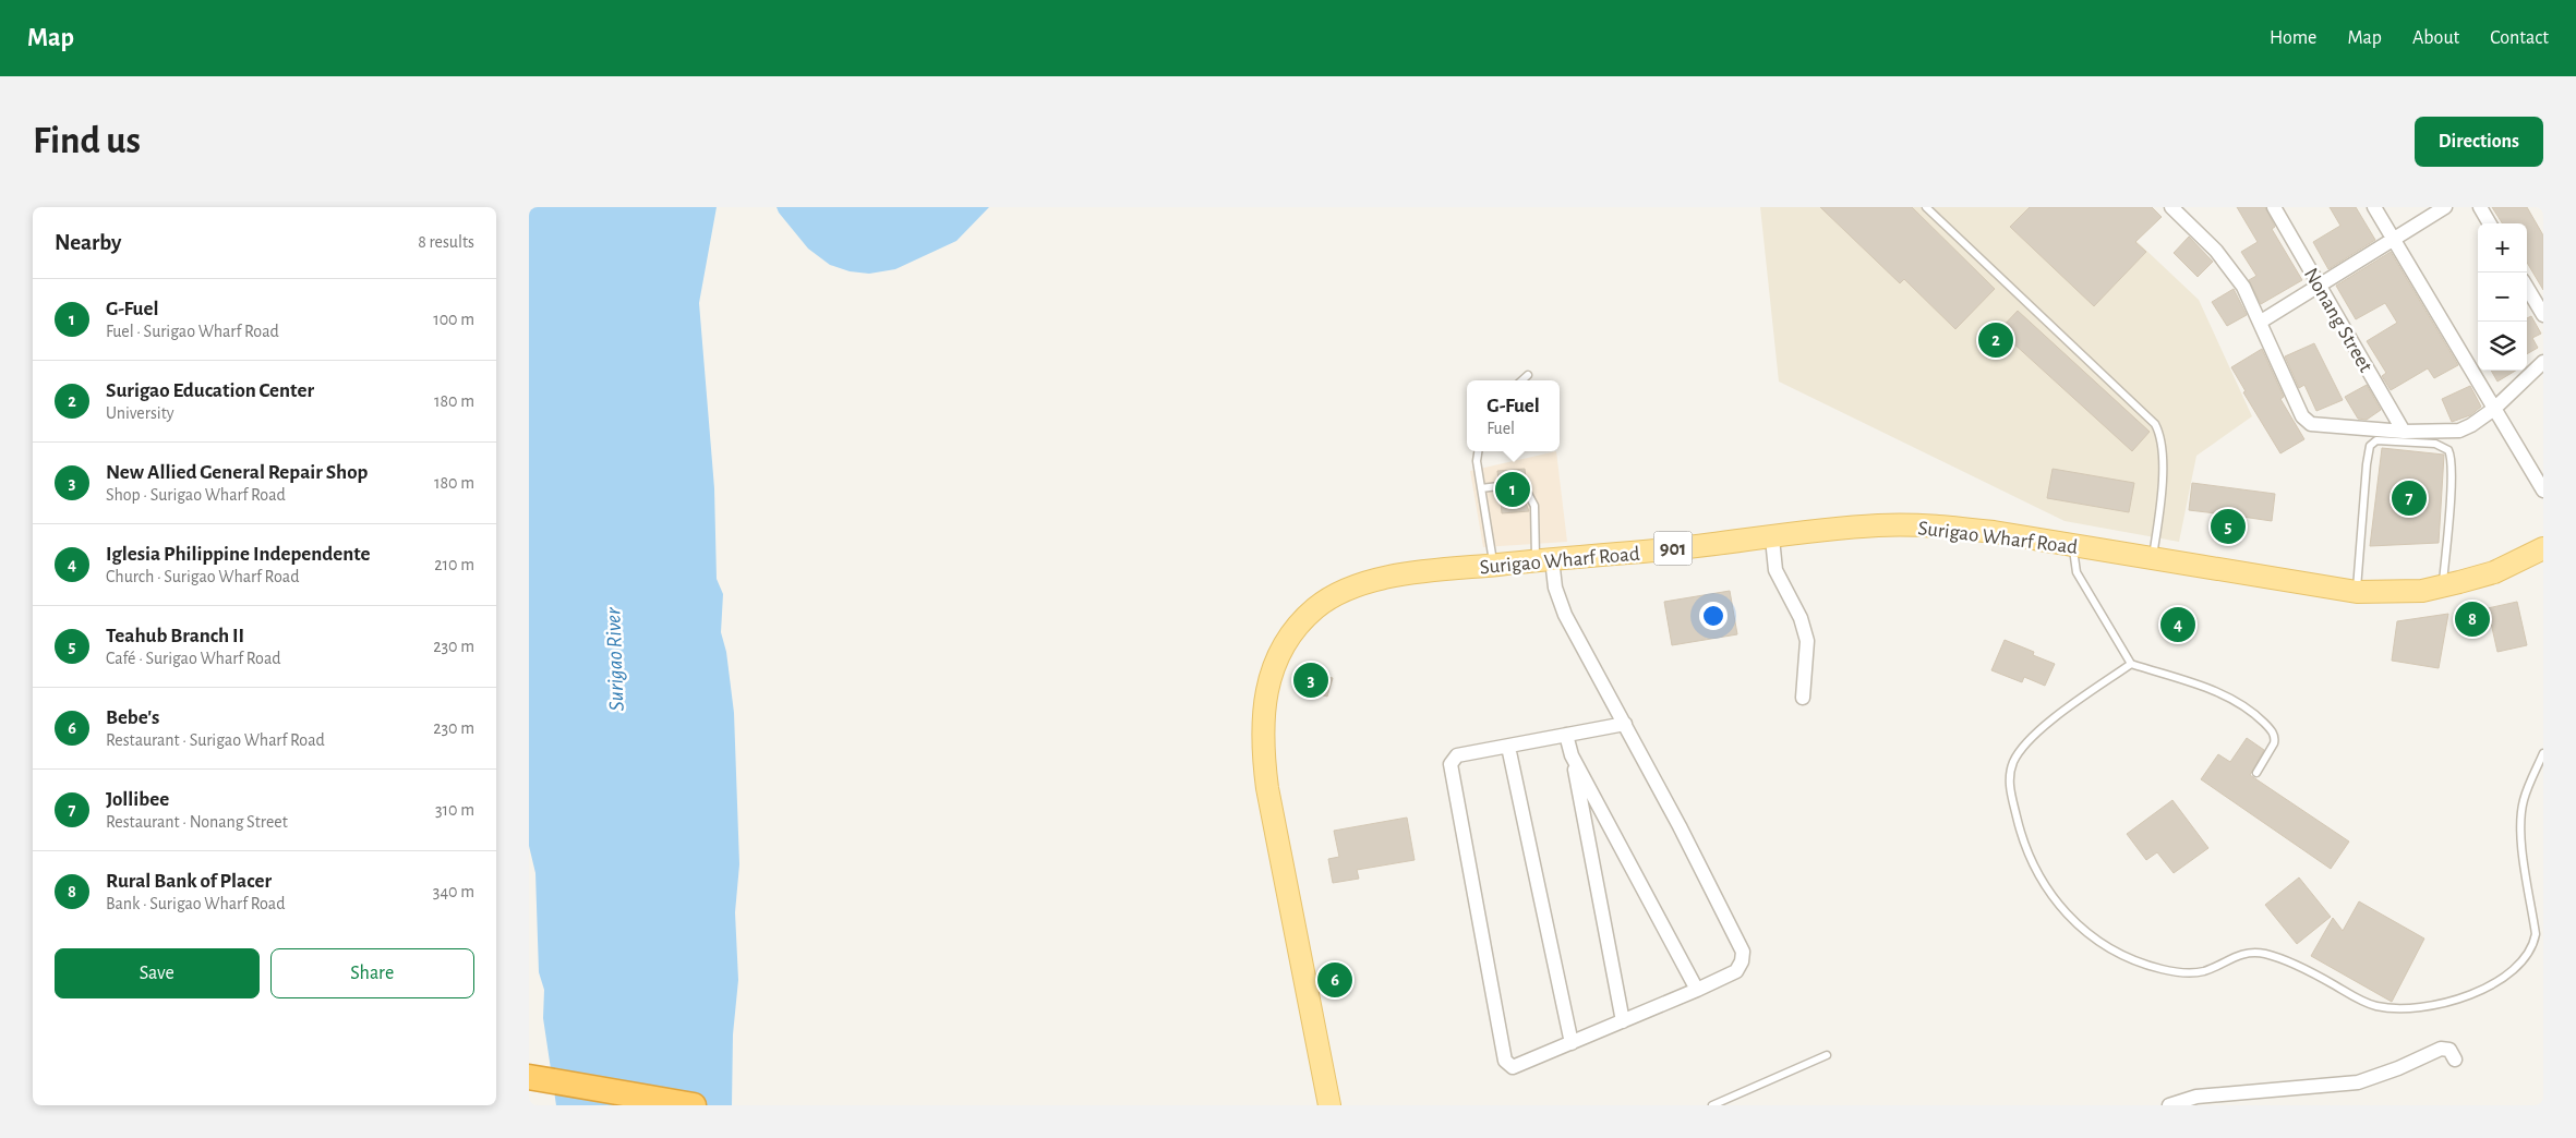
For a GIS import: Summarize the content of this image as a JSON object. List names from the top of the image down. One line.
{"streets":{"main road":["Surigao Wharf Road","901"],"street":["Nonang Street"]},"water":["Surigao River"],"page":{"header":"Map","nav":["Home","Map","About","Contact"],"buttons":["Directions",["Save","Share"]],"title":"Find us","heading":["Nearby","8 results"],"map_buttons":["+","−"],"list":[{"mark":"1","name":"G-Fuel","note":"Fuel · Surigao Wharf Road","value":"100 m"},{"mark":"2","name":"Surigao Education Center","note":"University","value":"180 m"},{"mark":"3","name":"New Allied General Repair Shop","note":"Shop · Surigao Wharf Road","value":"180 m"},{"mark":"4","name":"Iglesia Philippine Independente","note":"Church · Surigao Wharf Road","value":"210 m"},{"mark":"5","name":"Teahub Branch II","note":"Café · Surigao Wharf Road","value":"230 m"},{"mark":"6","name":"Bebe's","note":"Restaurant · Surigao Wharf Road","value":"230 m"},{"mark":"7","name":"Jollibee","note":"Restaurant · Nonang Street","value":"310 m"},{"mark":"8","name":"Rural Bank of Placer","note":"Bank · Surigao Wharf Road","value":"340 m"}],"pins":["2","1","7","5","8","4","3","6"],"popup":["G-Fuel","Fuel"]}}
